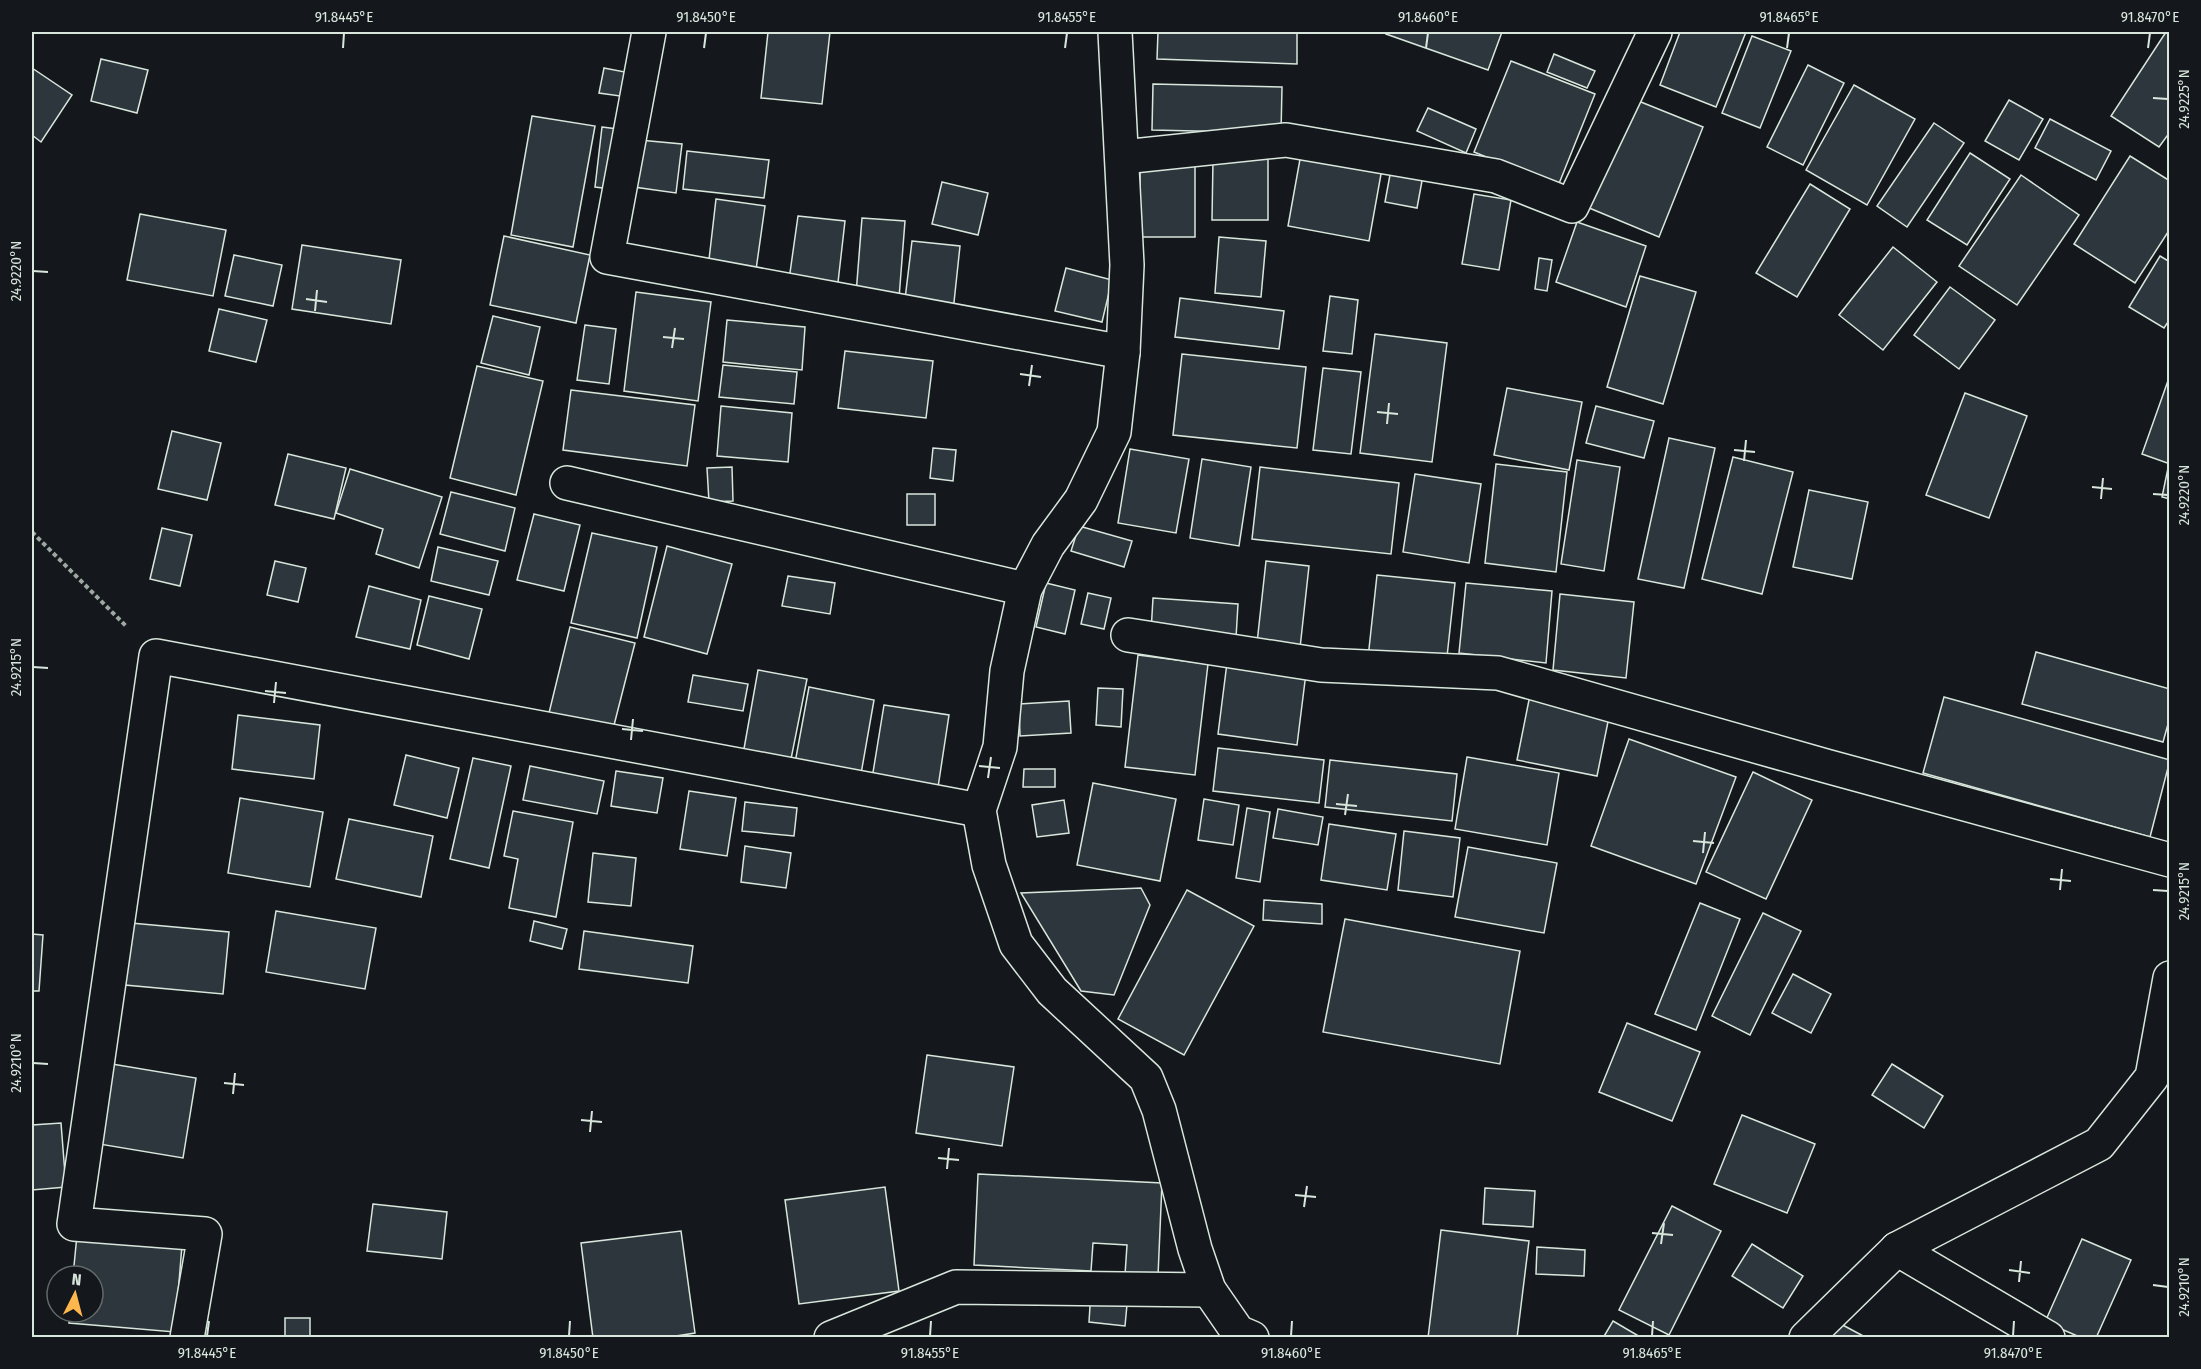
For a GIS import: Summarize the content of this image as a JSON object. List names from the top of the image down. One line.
{"north":"top","coordinates":["91.8445°E","91.8450°E","91.8455°E","91.8460°E","91.8465°E","91.8470°E","24.9225°N","24.9220°N","24.9215°N","24.9210°N"]}
